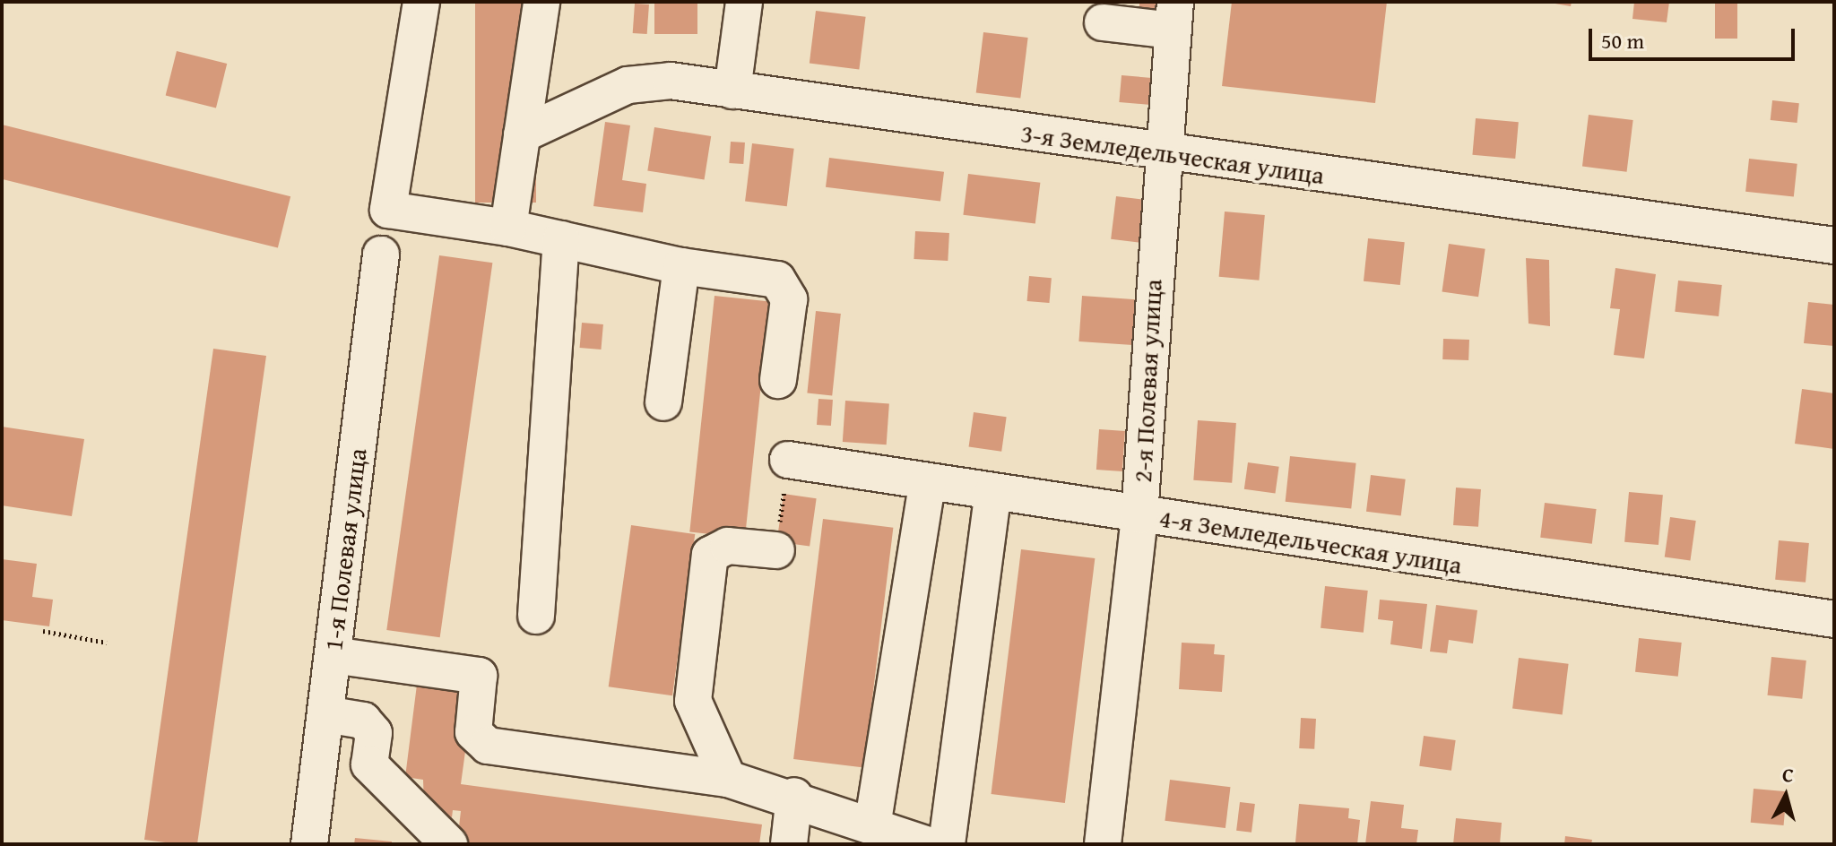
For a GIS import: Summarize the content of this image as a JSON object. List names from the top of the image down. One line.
{"streets":{"street":["3-я Земледельческая улица","2-я Полевая улица","4-я Земледельческая улица","1-я Полевая улица"]},"crossings":[["3-я Земледельческая улица","2-я Полевая улица"],["2-я Полевая улица","4-я Земледельческая улица"]],"scale_bar":"50 m","north":"top"}
